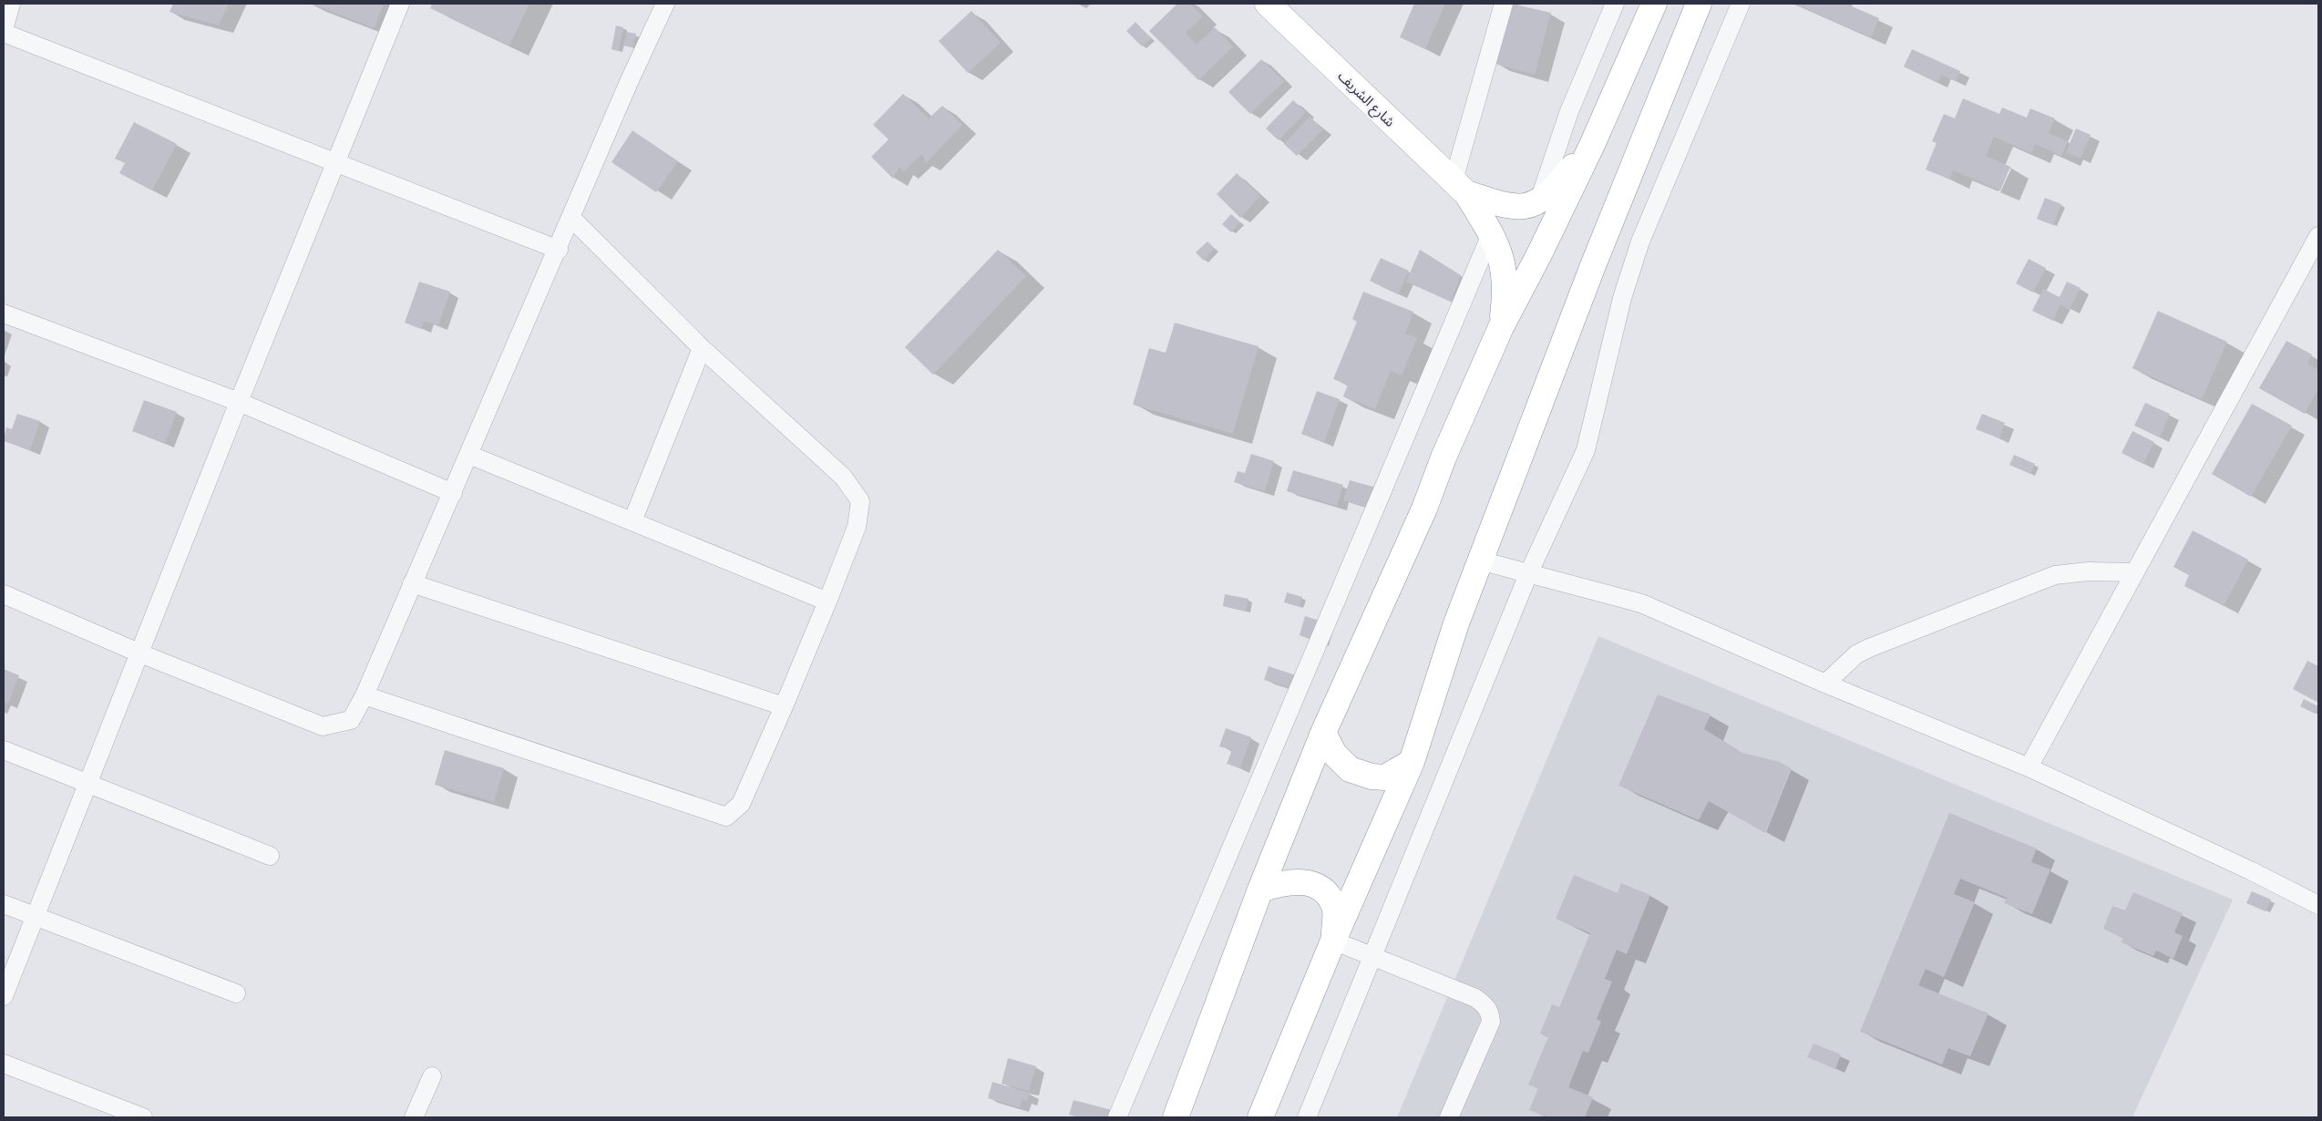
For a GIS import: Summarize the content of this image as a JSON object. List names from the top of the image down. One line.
{"streets":{"main road":["شارع الشريف"]}}
